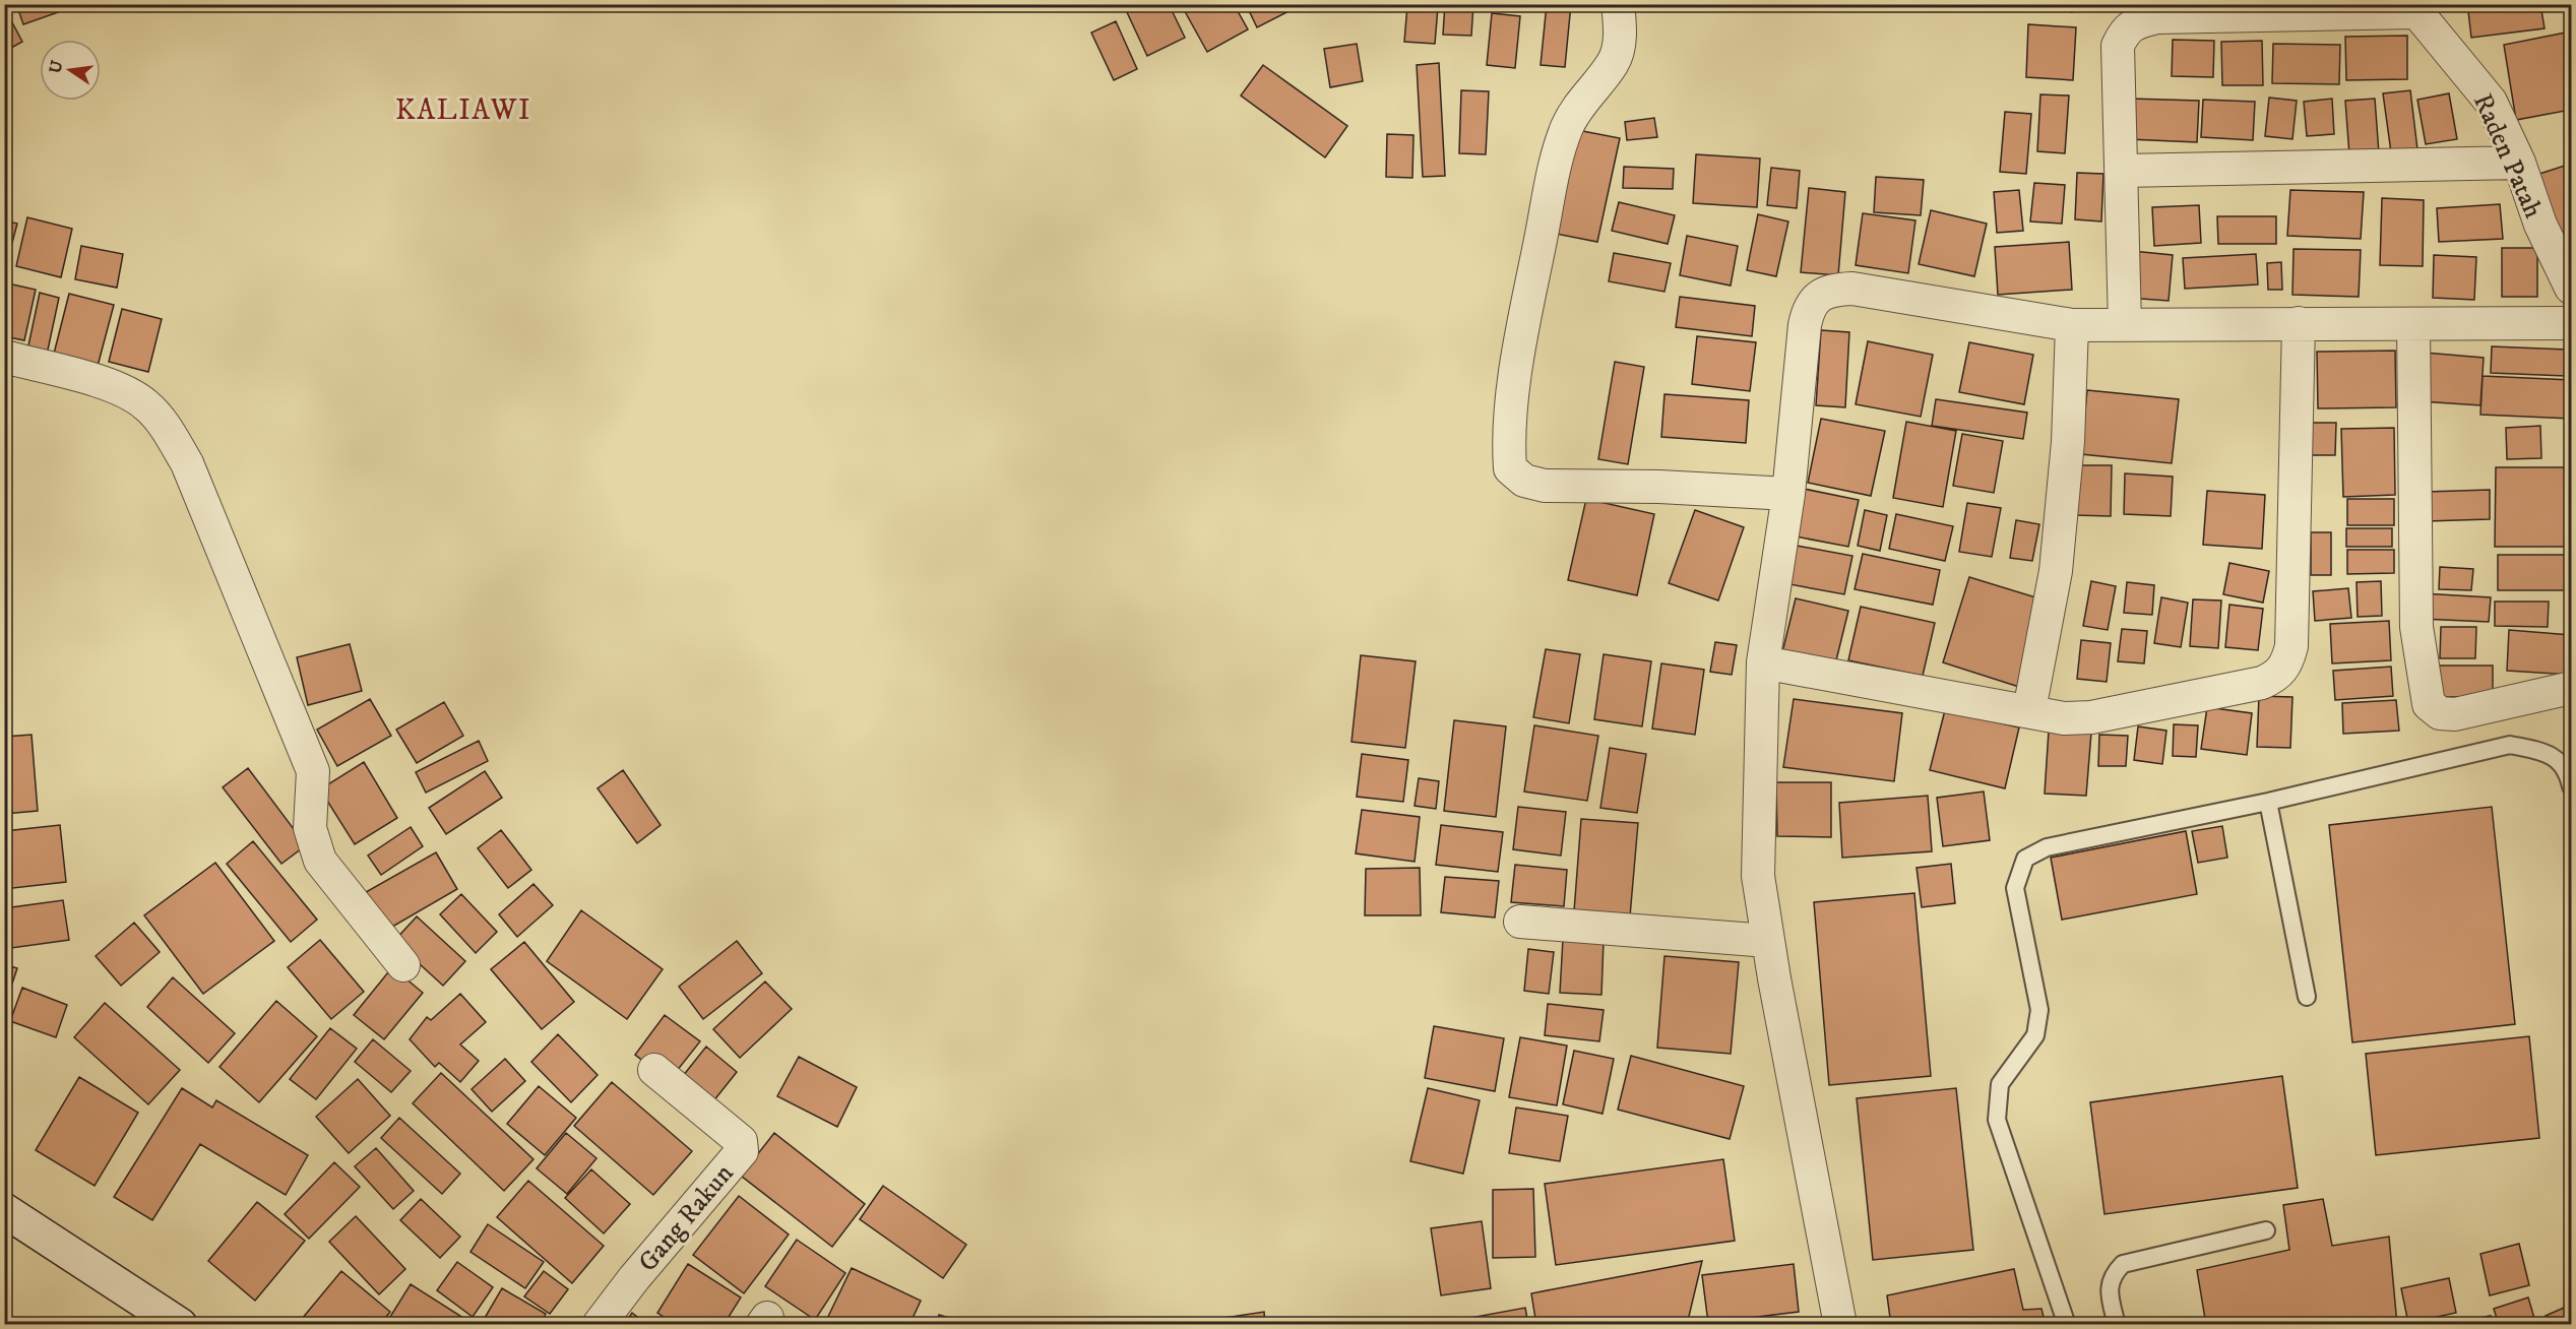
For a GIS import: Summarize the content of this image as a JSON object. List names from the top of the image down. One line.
{"streets":{"street":["Raden Patah","Gang Rakun"]},"districts":["KALIAWI"],"north":"left"}
